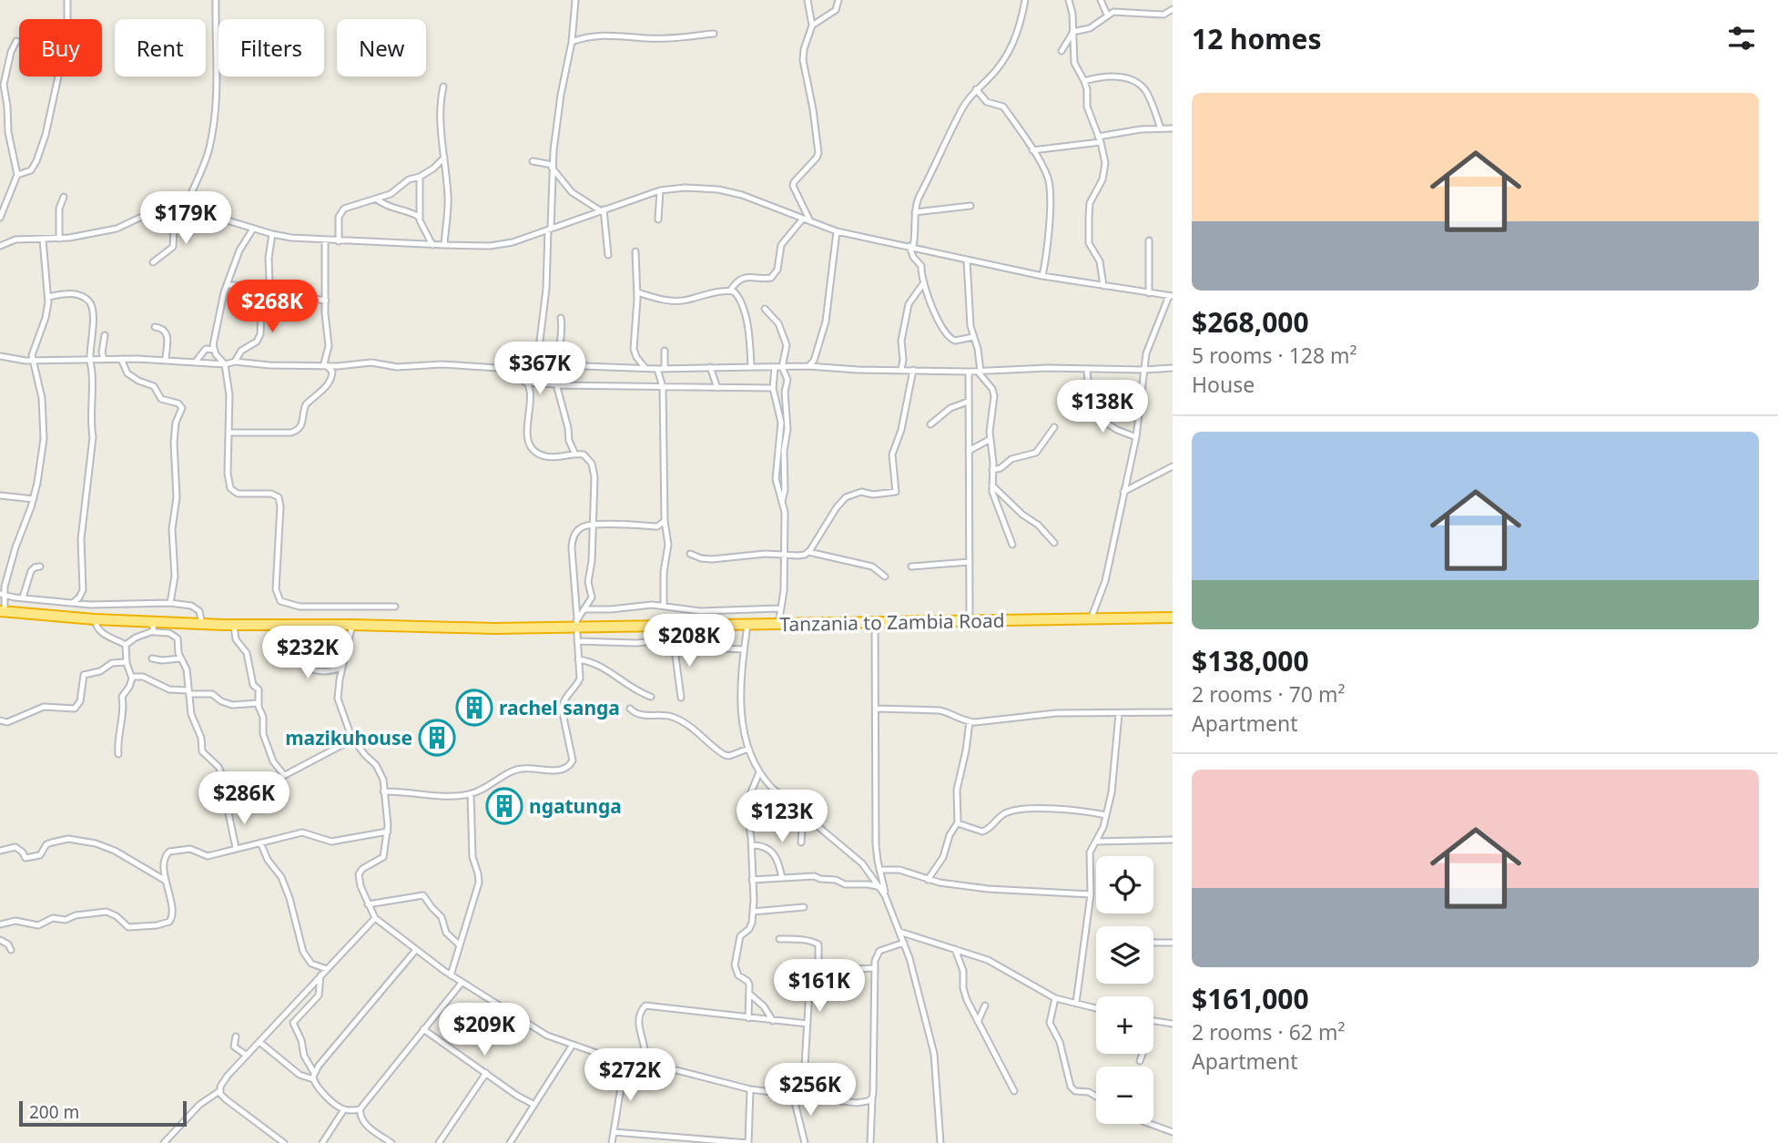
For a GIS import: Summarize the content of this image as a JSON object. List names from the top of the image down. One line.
{"streets":{"highway":["Tanzania to Zambia Road"]},"places":{"building":["rachel sanga","mazikuhouse","ngatunga"]},"scale_bar":"200 m","page":{"heading":"12 homes","chip":["Buy","Rent","Filters","New"],"list":[{"name":"$268,000","note":"5 rooms · 128 m² · House"},{"name":"$138,000","note":"2 rooms · 70 m² · Apartment"},{"name":"$161,000","note":"2 rooms · 62 m² · Apartment"}],"price":["$179K","$268K","$367K","$138K","$208K","$232K","$286K","$123K","$161K","$209K","$272K","$256K"],"map_buttons":["+","−"],"scale":"200 m"}}
